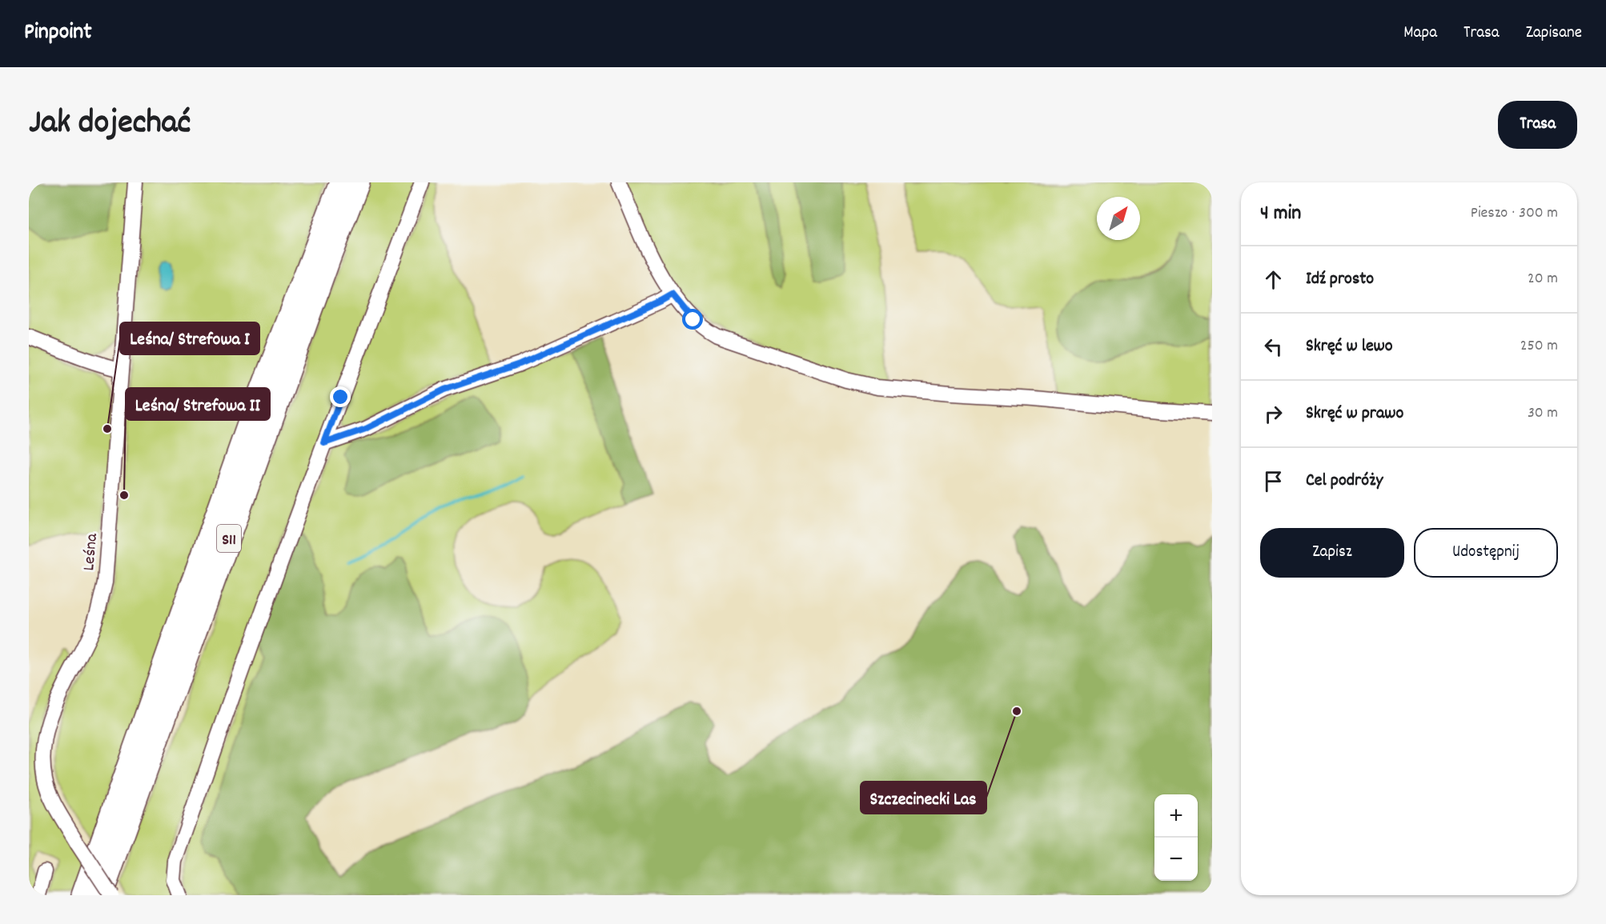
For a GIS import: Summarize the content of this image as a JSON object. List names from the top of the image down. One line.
{"streets":{"highway":["S11"],"street":["Leśna"]},"places":["Leśna/ Strefowa I","Leśna/ Strefowa II","Szczecinecki Las"],"north":"top right","page":{"header":"Pinpoint","nav":["Mapa","Trasa","Zapisane"],"title":"Jak dojechać","buttons":["Trasa",["Zapisz","Udostępnij"]],"heading":["4 min","Pieszo · 300 m"],"list":[["Idź prosto","20 m"],["Skręć w lewo","250 m"],["Skręć w prawo","30 m"],"Cel podróży"],"map_buttons":["+","−"]}}
